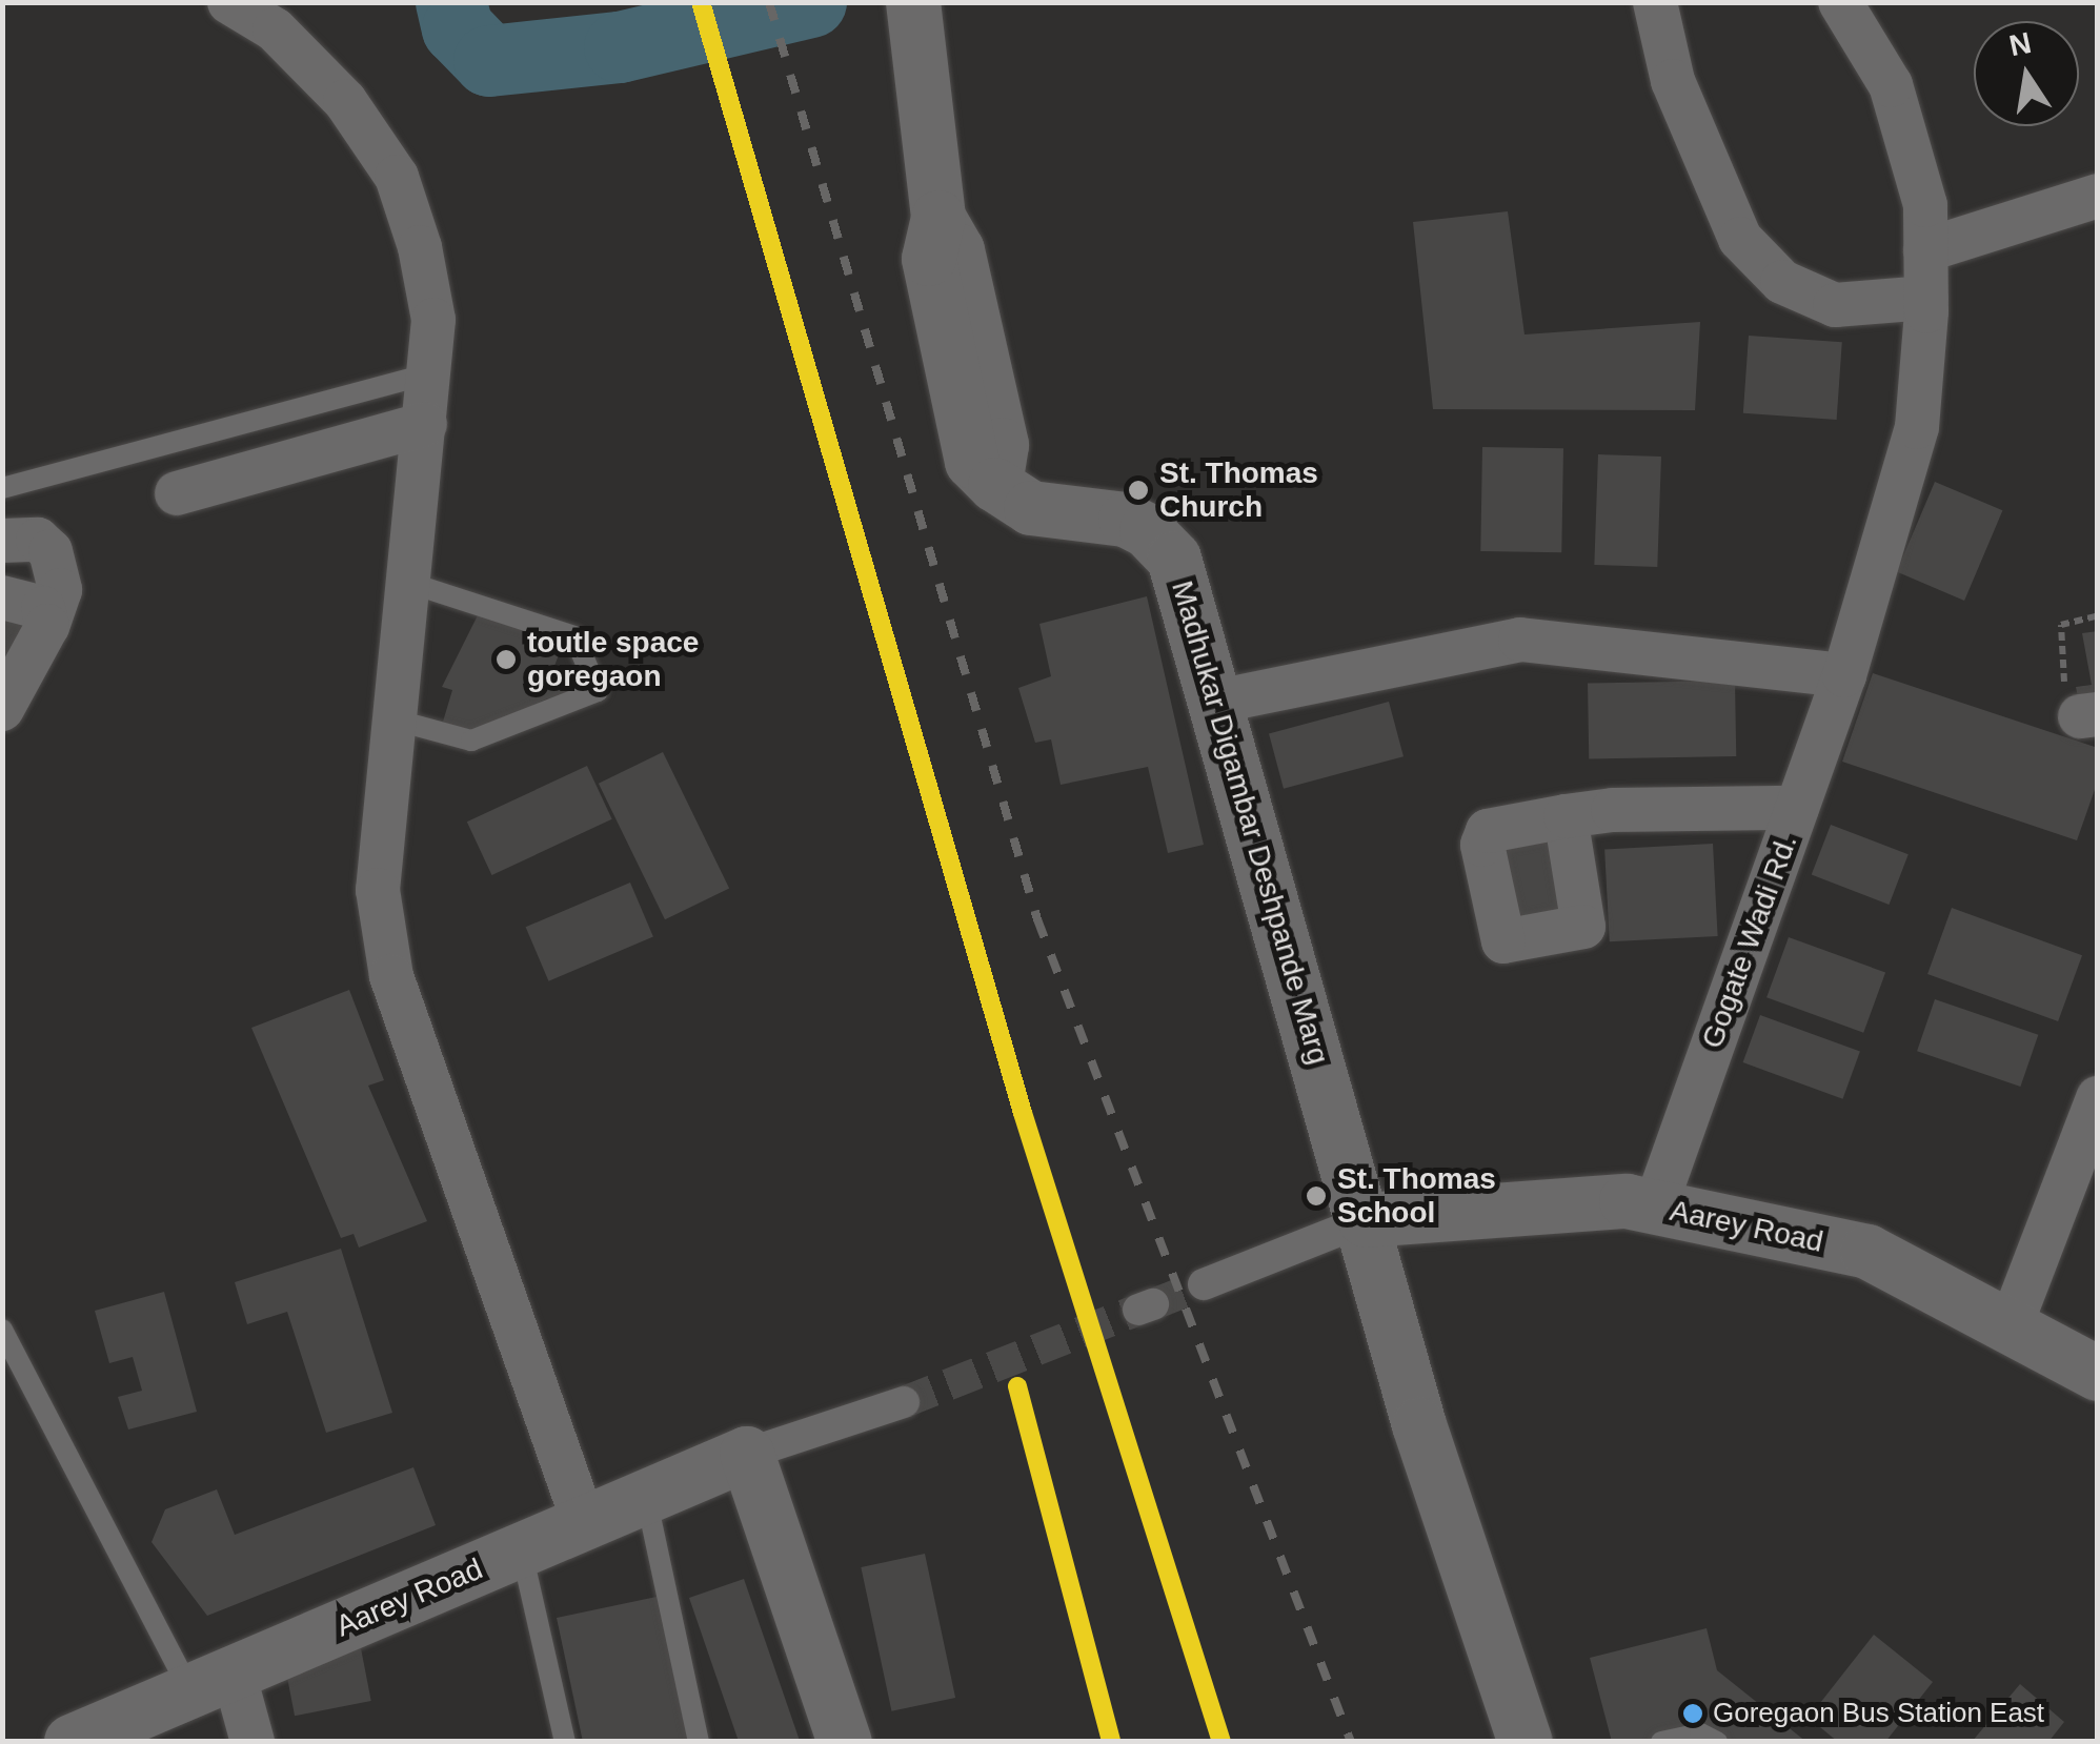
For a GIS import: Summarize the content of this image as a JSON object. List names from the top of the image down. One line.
{"streets":{"street":["Madhukar Digambar Deshpande Marg","Gogate Wadi Rd.","Aarey Road"]},"crossings":[["Madhukar Digambar Deshpande Marg","Aarey Road"],["Gogate Wadi Rd.","Aarey Road"]],"places":["St. Thomas Church","toutle space goregaon","St. Thomas School","Goregaon Bus Station East"],"north":"top"}
